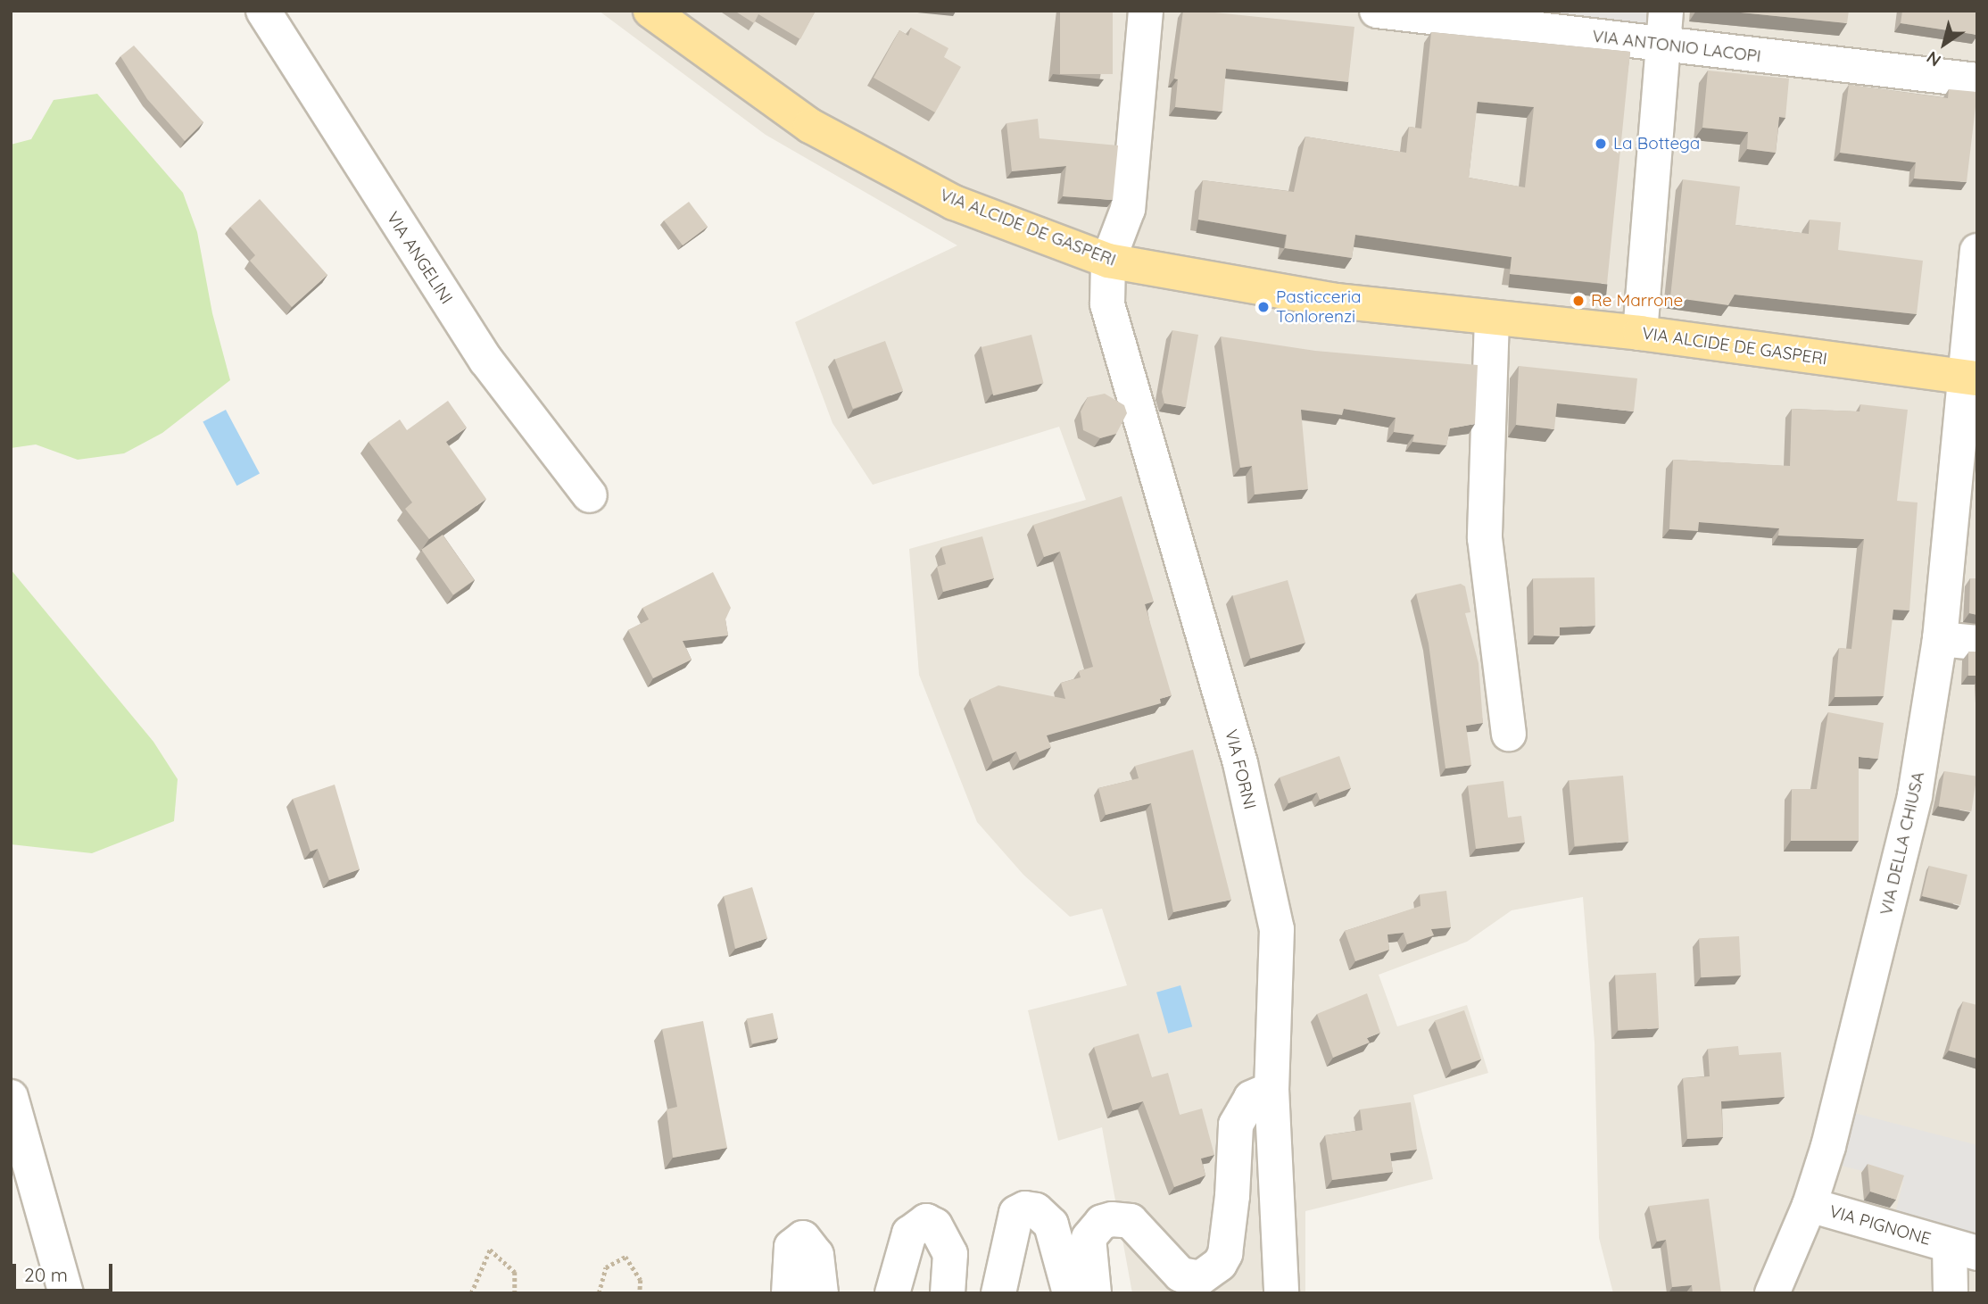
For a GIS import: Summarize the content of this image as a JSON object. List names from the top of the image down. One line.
{"streets":{"main road":["VIA ALCIDE DE GASPERI"],"street":["VIA ANTONIO LACOPI","VIA ANGELINI","VIA FORNI","VIA DELLA CHIUSA","VIA PIGNONE"]},"crossings":[["VIA ALCIDE DE GASPERI","VIA FORNI"],["VIA ALCIDE DE GASPERI","VIA DELLA CHIUSA"],["VIA DELLA CHIUSA","VIA PIGNONE"]],"places":["La Bottega","Re Marrone","Pasticceria Tonlorenzi"],"scale_bar":"20 m","north":"bottom left"}
